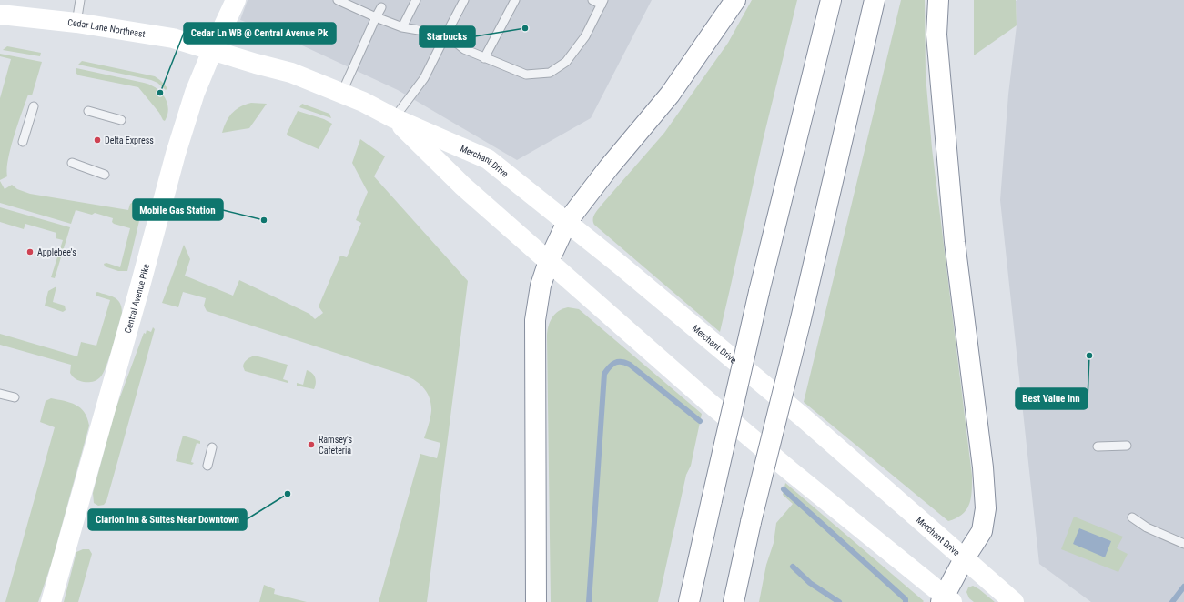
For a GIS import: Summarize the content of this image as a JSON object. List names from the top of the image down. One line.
{"streets":{"main road":["Cedar Lane Northeast","Merchant Drive","Central Avenue Pike"]},"crossings":[["Cedar Lane Northeast","Merchant Drive"],["Cedar Lane Northeast","Central Avenue Pike"],["Merchant Drive","Central Avenue Pike"]],"places":["Starbucks","Cedar Ln WB @ Central Avenue Pk","Delta Express","Mobile Gas Station","Applebee's","Best Value Inn","Ramsey's Cafeteria","Clarion Inn & Suites Near Downtown"]}
